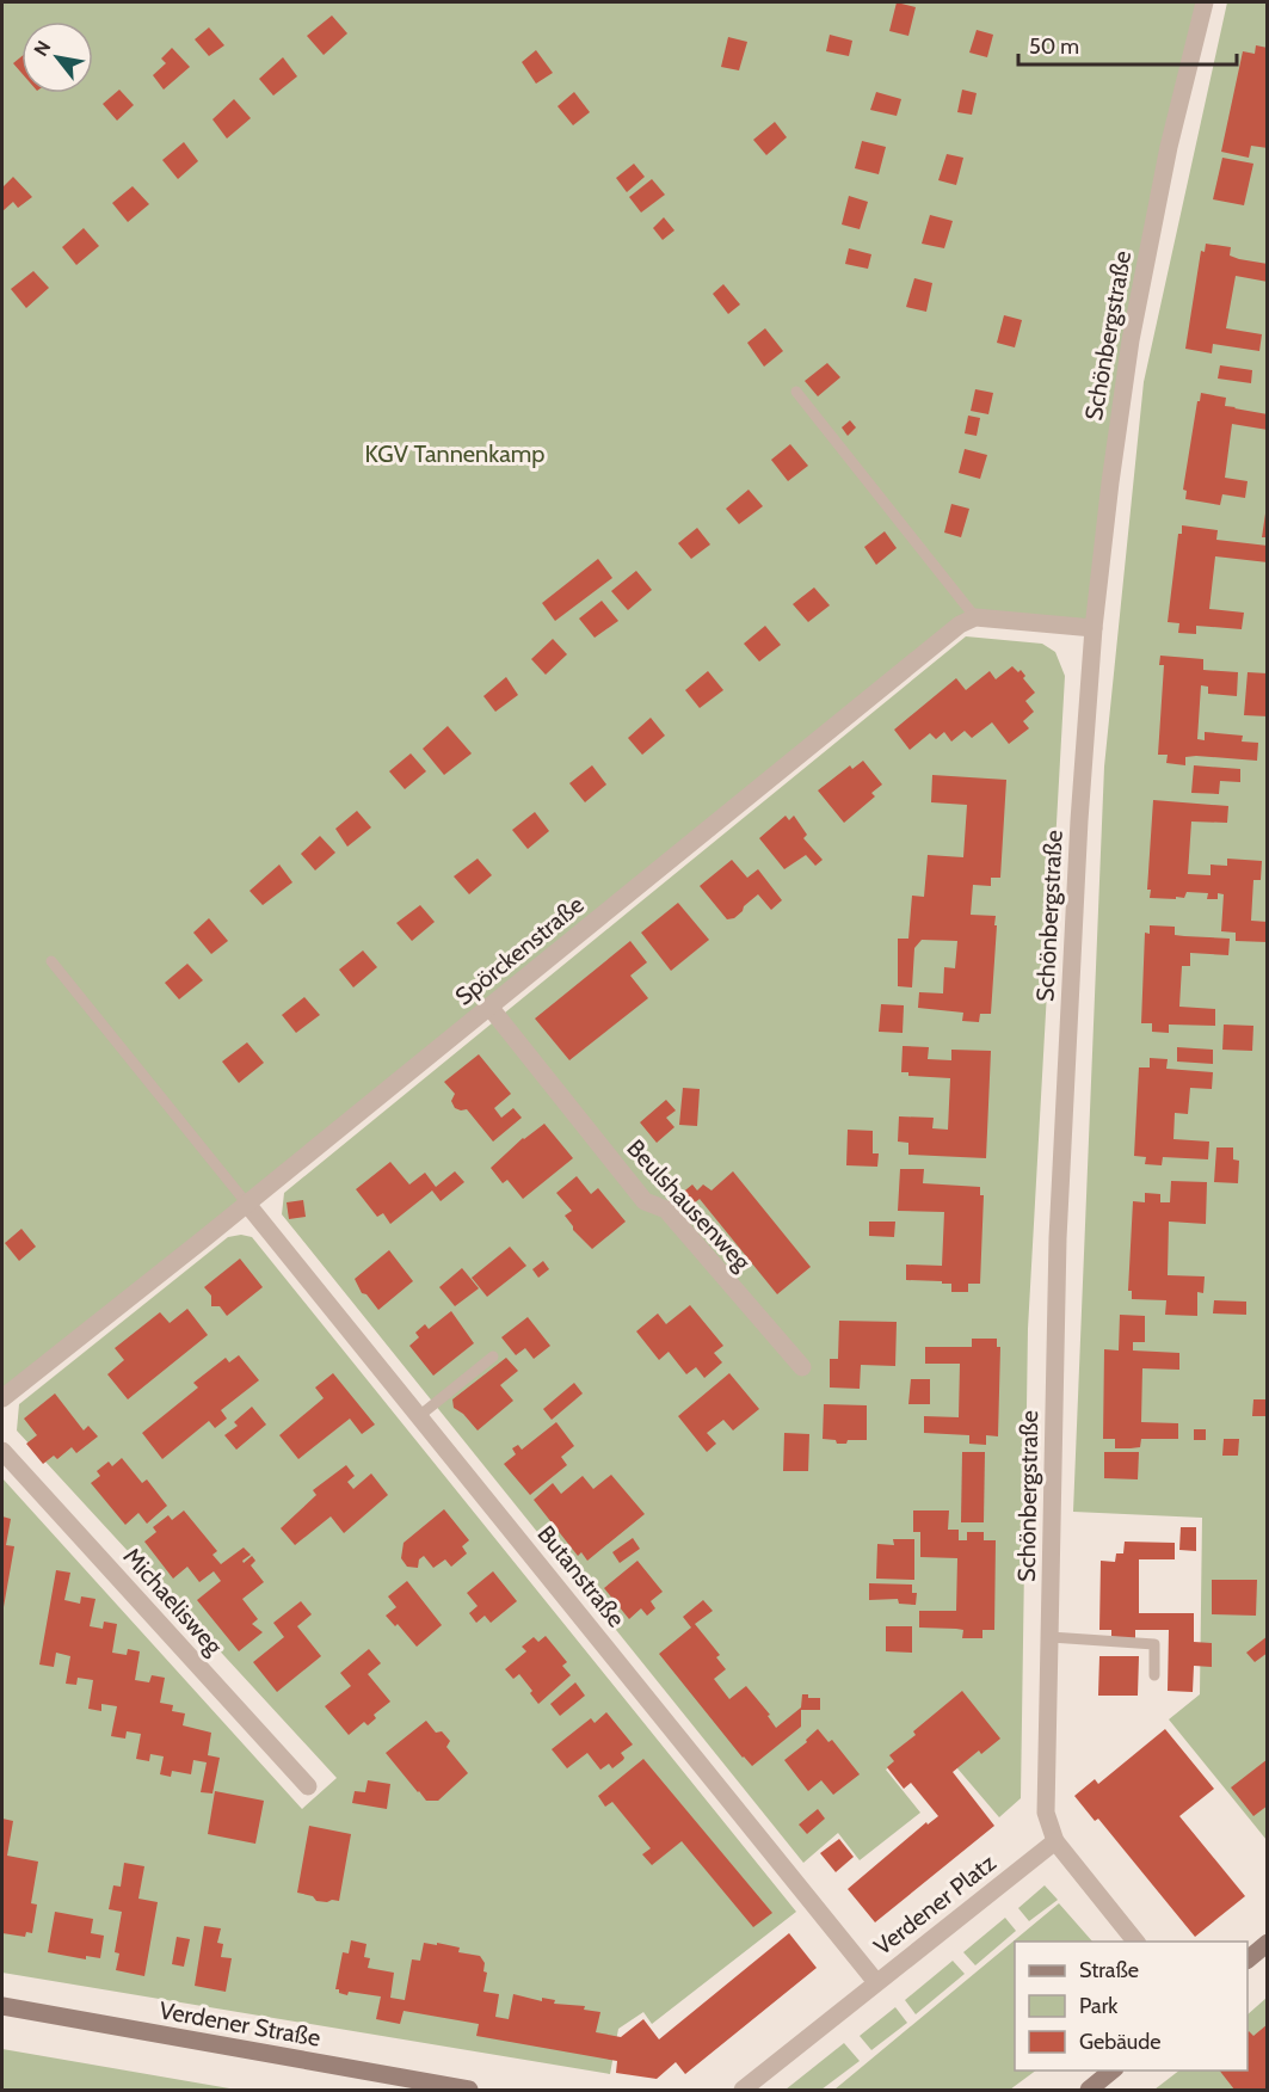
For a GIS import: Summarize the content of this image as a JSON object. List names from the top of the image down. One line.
{"streets":{"street":["Schönbergstraße","Spörckenstraße","Beulshausenweg","Butanstraße","Michaelisweg","Verdener Platz","Verdener Straße"]},"crossings":[["Schönbergstraße","Verdener Platz"],["Spörckenstraße","Beulshausenweg"],["Spörckenstraße","Butanstraße"],["Butanstraße","Verdener Platz"]],"parks":["KGV Tannenkamp"],"legend":["Straße","Park","Gebäude"],"scale_bar":"50 m","north":"top left"}
